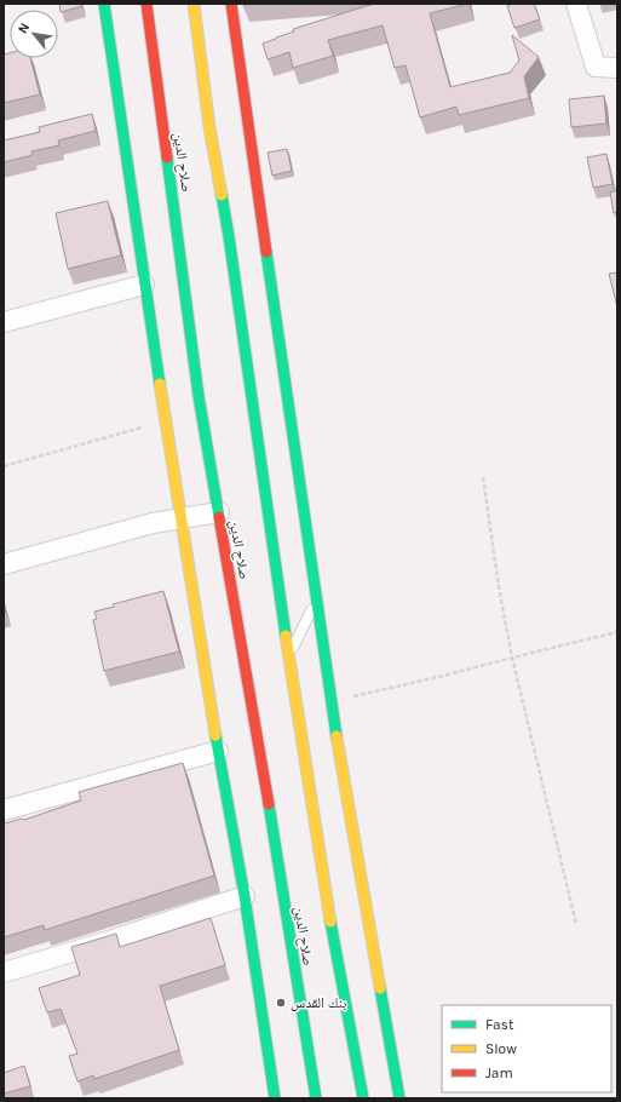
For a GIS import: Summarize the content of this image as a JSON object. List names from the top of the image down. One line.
{"streets":{"main road":["صلاح الدين"]},"places":["بنك القدس"],"legend":["Fast","Slow","Jam"],"north":"top left"}
